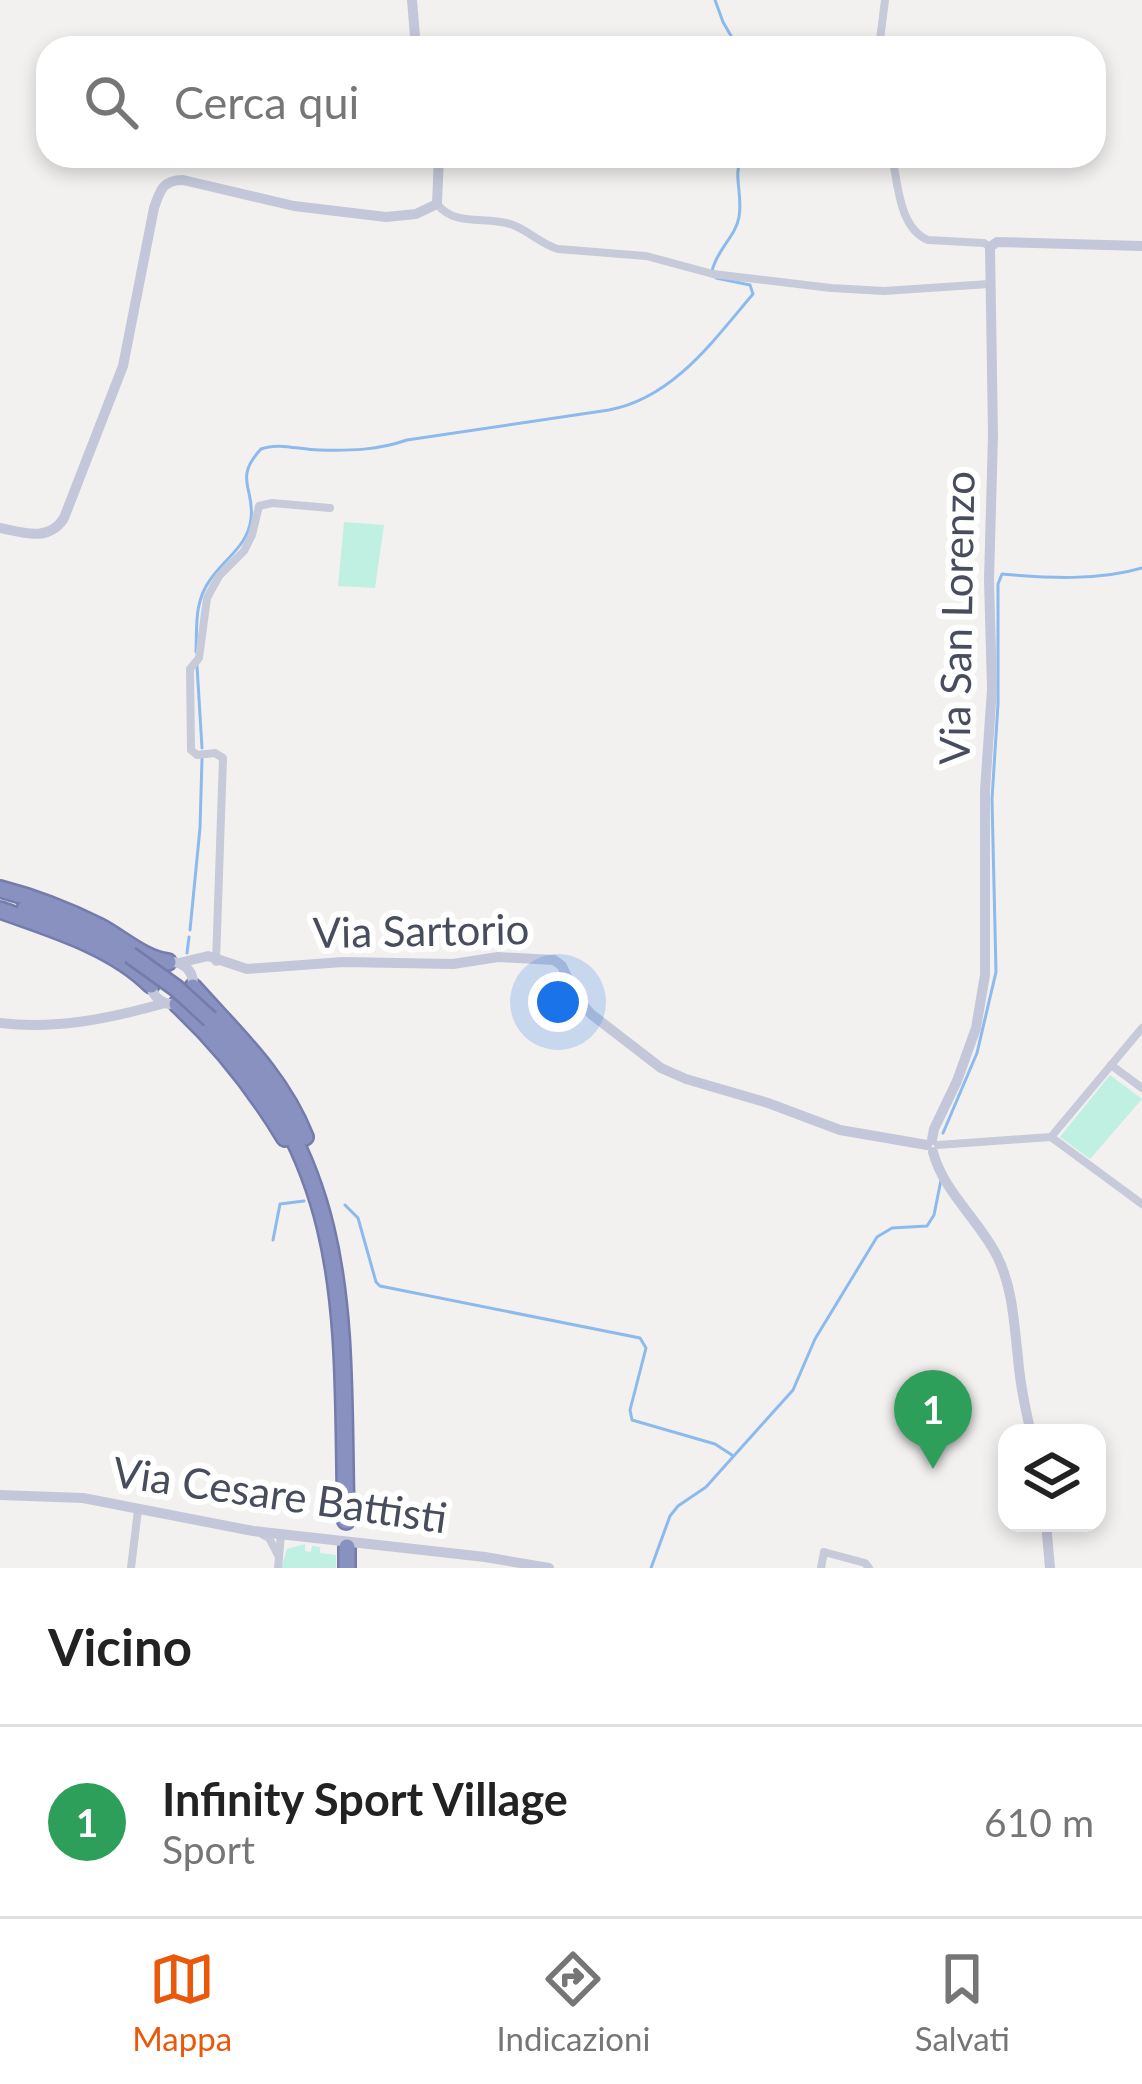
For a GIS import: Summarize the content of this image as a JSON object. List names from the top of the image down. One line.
{"streets":{"street":["Via San Lorenzo","Via Sartorio","Via Cesare Battisti"]},"crossings":[["Via San Lorenzo","Via Sartorio"]],"page":{"search":"Cerca qui","pins":"1","heading":"Vicino","list":[{"mark":"1","name":"Infinity Sport Village","note":"Sport","value":"610 m"}],"nav":["Mappa","Indicazioni","Salvati"]}}
